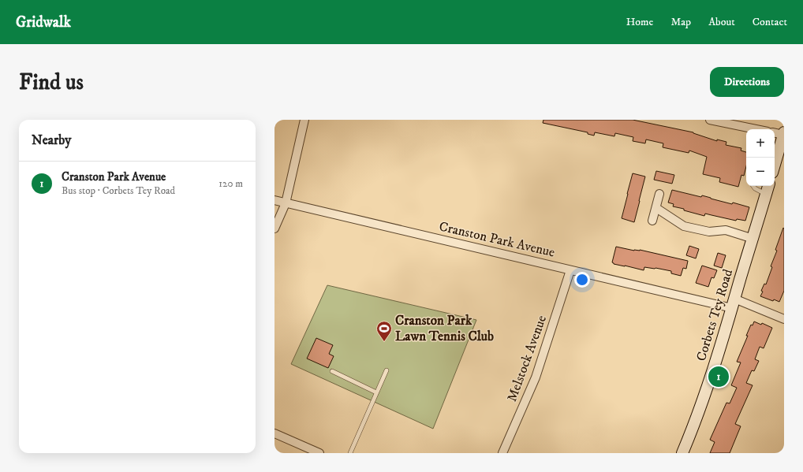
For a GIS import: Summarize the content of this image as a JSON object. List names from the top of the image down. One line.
{"streets":{"main road":["Corbets Tey Road"],"street":["Cranston Park Avenue","Melstock Avenue"]},"crossings":[["Cranston Park Avenue","Corbets Tey Road"],["Cranston Park Avenue","Melstock Avenue"]],"places":{"sports":["Cranston Park Lawn Tennis Club"]},"page":{"header":"Gridwalk","nav":["Home","Map","About","Contact"],"buttons":"Directions","title":"Find us","heading":"Nearby","map_buttons":["+","−"],"list":[{"mark":"1","name":"Cranston Park Avenue","note":"Bus stop · Corbets Tey Road","value":"120 m"}],"pins":"1"}}
